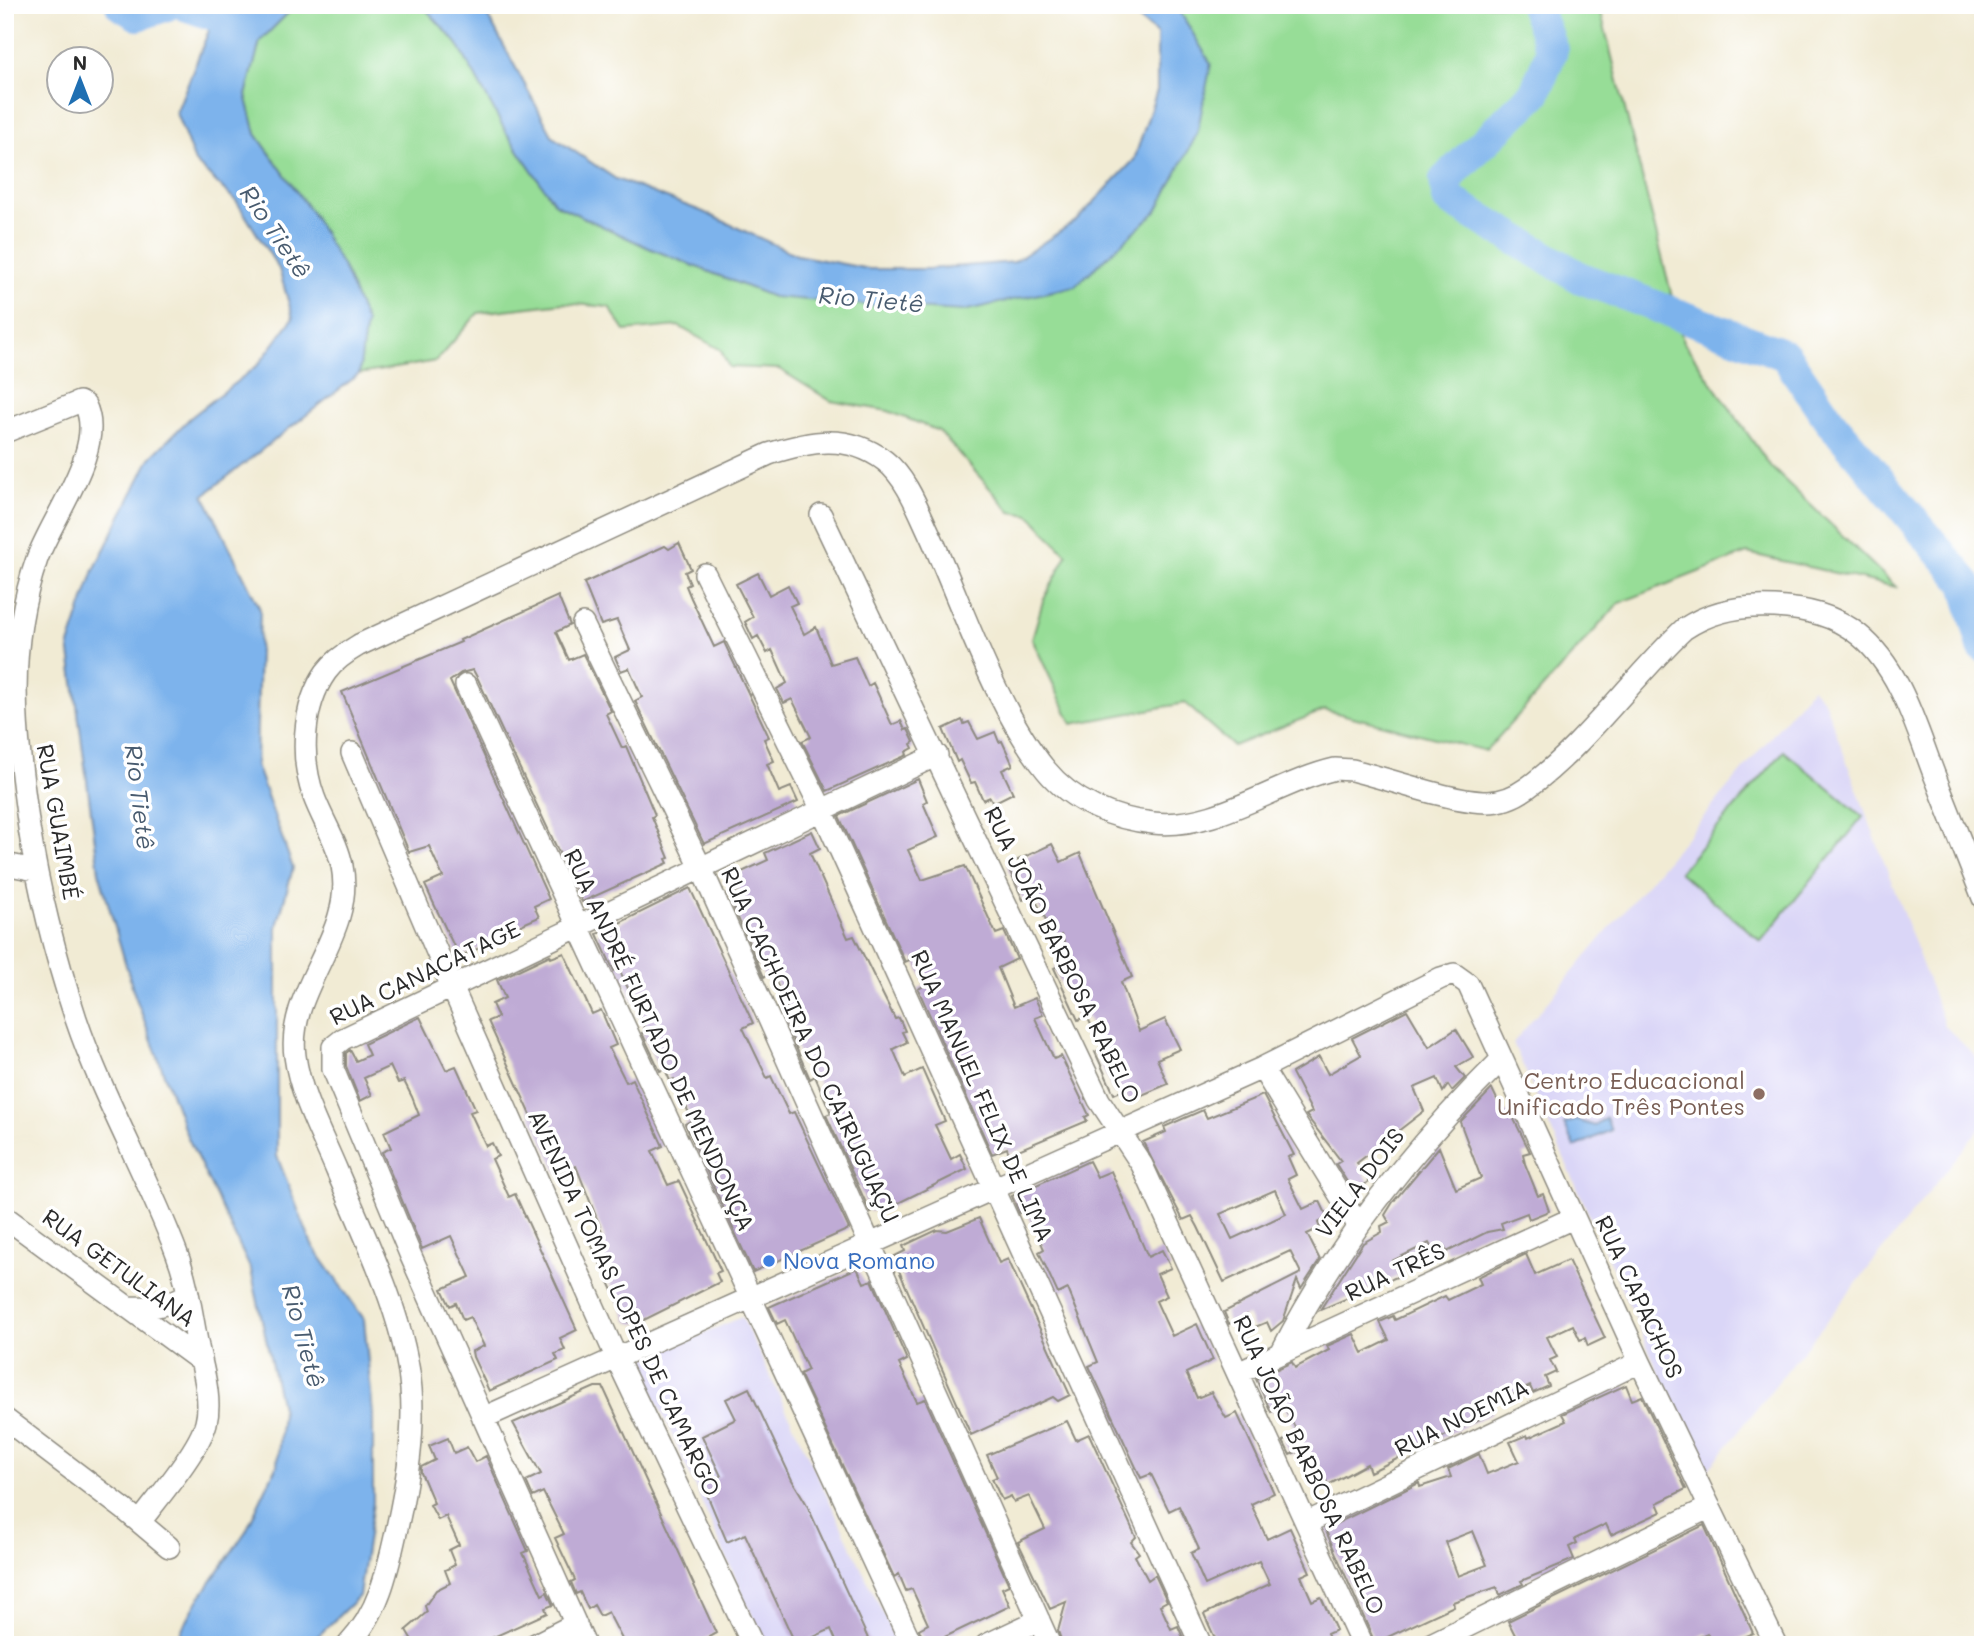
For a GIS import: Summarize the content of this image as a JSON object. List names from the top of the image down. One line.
{"streets":{"street":["RUA GUAIMBÉ","RUA JOÃO BARBOSA RABELO","RUA CANACATAGE","RUA ANDRÉ FURTADO DE MENDONÇA","RUA CACHOEIRA DO CAIRUGUAÇU","RUA MANUEL FELIX DE LIMA","VIELA DOIS","RUA GETULIANA","RUA TRÊS","RUA CAPACHOS","AVENIDA TOMAS LOPES DE CAMARGO","RUA NOEMIA"]},"crossings":[["RUA GUAIMBÉ","RUA GETULIANA"],["RUA JOÃO BARBOSA RABELO","RUA CANACATAGE"],["RUA JOÃO BARBOSA RABELO","RUA TRÊS"],["RUA JOÃO BARBOSA RABELO","RUA NOEMIA"],["RUA CANACATAGE","RUA ANDRÉ FURTADO DE MENDONÇA"],["RUA CANACATAGE","RUA CACHOEIRA DO CAIRUGUAÇU"],["RUA CANACATAGE","RUA MANUEL FELIX DE LIMA"],["RUA CANACATAGE","AVENIDA TOMAS LOPES DE CAMARGO"],["VIELA DOIS","RUA TRÊS"],["VIELA DOIS","RUA CAPACHOS"],["RUA TRÊS","RUA CAPACHOS"],["RUA CAPACHOS","RUA NOEMIA"]],"water":["Rio Tietê"],"places":["Centro Educacional Unificado Três Pontes","Nova Romano"],"north":"top"}
